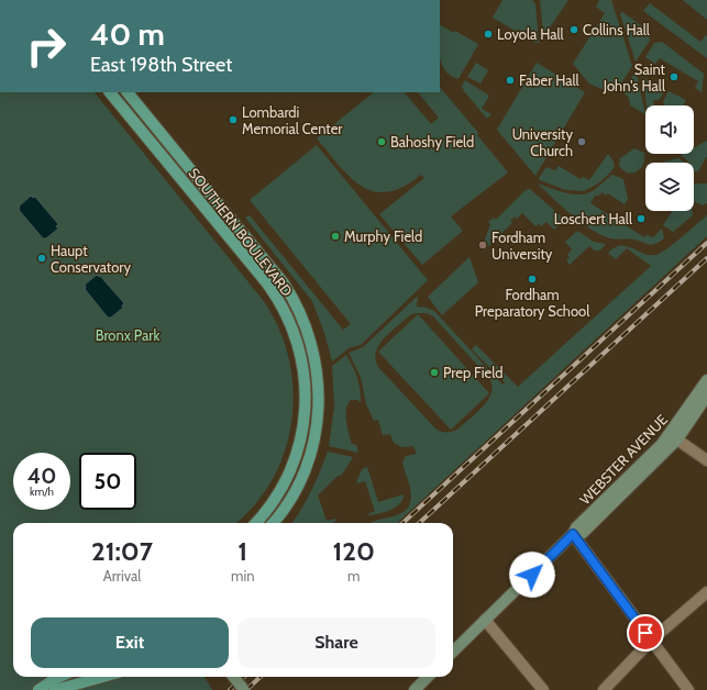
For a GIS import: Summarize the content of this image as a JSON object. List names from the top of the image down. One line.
{"streets":{"main road":["SOUTHERN BOULEVARD","WEBSTER AVENUE"]},"parks":["Bronx Park"],"places":["Collins Hall","Loyola Hall","Saint John's Hall","Faber Hall","Lombardi Memorial Center","Bahoshy Field","University Church","Loschert Hall","Murphy Field","Fordham University","Haupt Conservatory","Fordham Preparatory School","Prep Field"],"page":{"turn":["40 m","East 198th Street"],"speed":"40 km/h","limit":"50","eta":["21:07","Arrival","1","min","120","m"],"buttons":["Exit","Share"]}}
